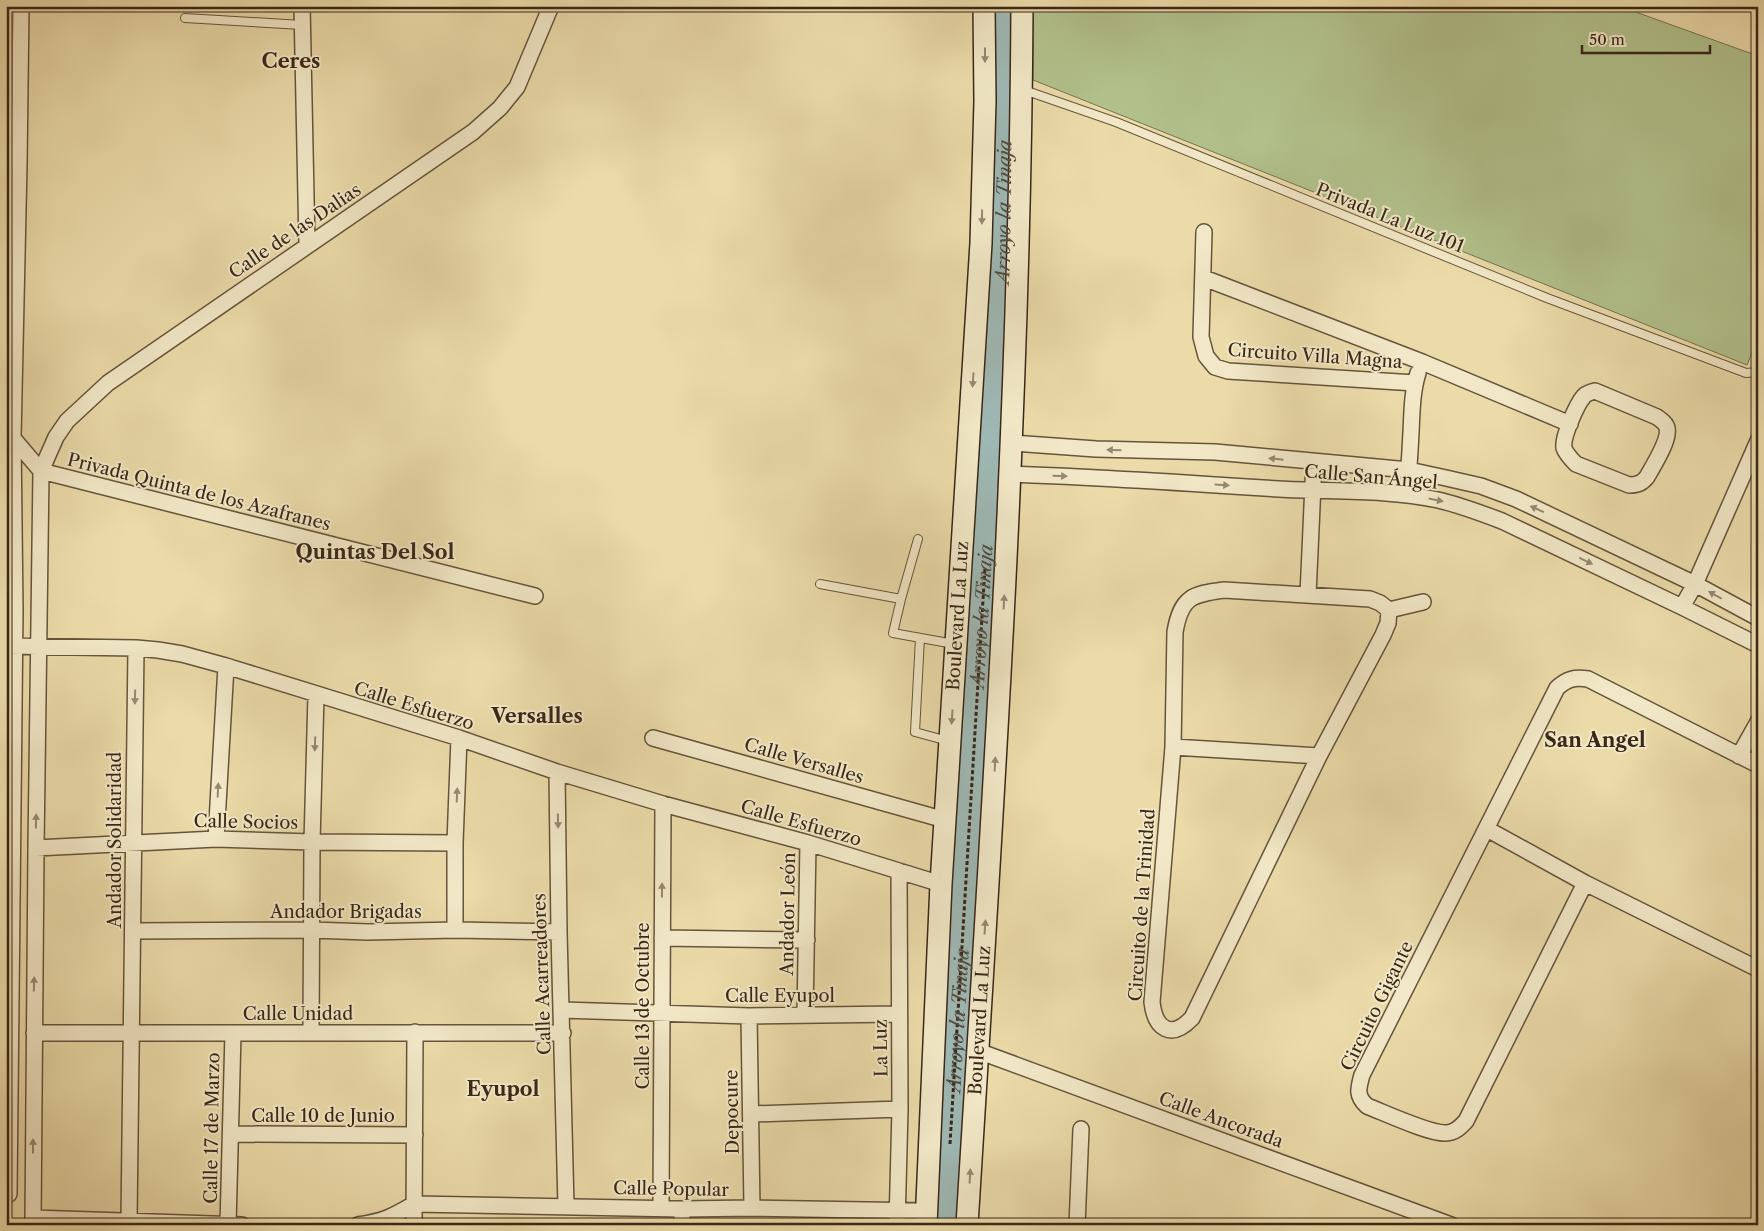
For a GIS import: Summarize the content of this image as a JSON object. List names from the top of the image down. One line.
{"streets":{"main road":["Boulevard La Luz"],"street":["Calle de las Dalias","Circuito Villa Magna","Calle San Ángel","Privada Quinta de los Azafranes","Calle Esfuerzo","Calle Versalles","Calle Socios","Andador Solidaridad","Circuito de la Trinidad","Andador Brigadas","Andador León","Calle Acarreadores","Calle Eyupol","Calle 13 de Octubre","Circuito Gigante","Calle Unidad","La Luz","Depocure","Calle 10 de Junio","Calle Ancorada","Calle 17 de Marzo","Calle Popular"],"lane":["Privada La Luz 101"]},"crossings":[["Privada La Luz 101","Boulevard La Luz"],["Calle de las Dalias","Privada Quinta de los Azafranes"],["Circuito Villa Magna","Calle San Ángel"],["Calle San Ángel","Boulevard La Luz"],["Boulevard La Luz","Calle Esfuerzo"],["Boulevard La Luz","Calle Versalles"],["Boulevard La Luz","Calle Ancorada"],["Boulevard La Luz","Calle Popular"],["Calle Esfuerzo","Andador Solidaridad"],["Calle Esfuerzo","Andador León"],["Calle Esfuerzo","Calle Acarreadores"],["Calle Esfuerzo","Calle 13 de Octubre"],["Calle Esfuerzo","La Luz"],["Calle Socios","Andador Solidaridad"],["Andador Solidaridad","Andador Brigadas"],["Andador Solidaridad","Calle Unidad"],["Andador Brigadas","Calle Acarreadores"],["Andador León","Calle Eyupol"],["Calle Acarreadores","Calle Eyupol"],["Calle Acarreadores","Calle Unidad"],["Calle Acarreadores","Calle Popular"],["Calle Eyupol","Calle 13 de Octubre"],["Calle Eyupol","La Luz"],["Calle Eyupol","Depocure"],["Calle 13 de Octubre","Calle Popular"],["Calle Unidad","Calle 17 de Marzo"],["La Luz","Calle Popular"],["Depocure","Calle Popular"],["Calle 10 de Junio","Calle 17 de Marzo"]],"districts":["Ceres","Quintas Del Sol","Versalles","San Angel","Eyupol"],"water":["Arroyo la Tinaja"],"scale_bar":"50 m"}
